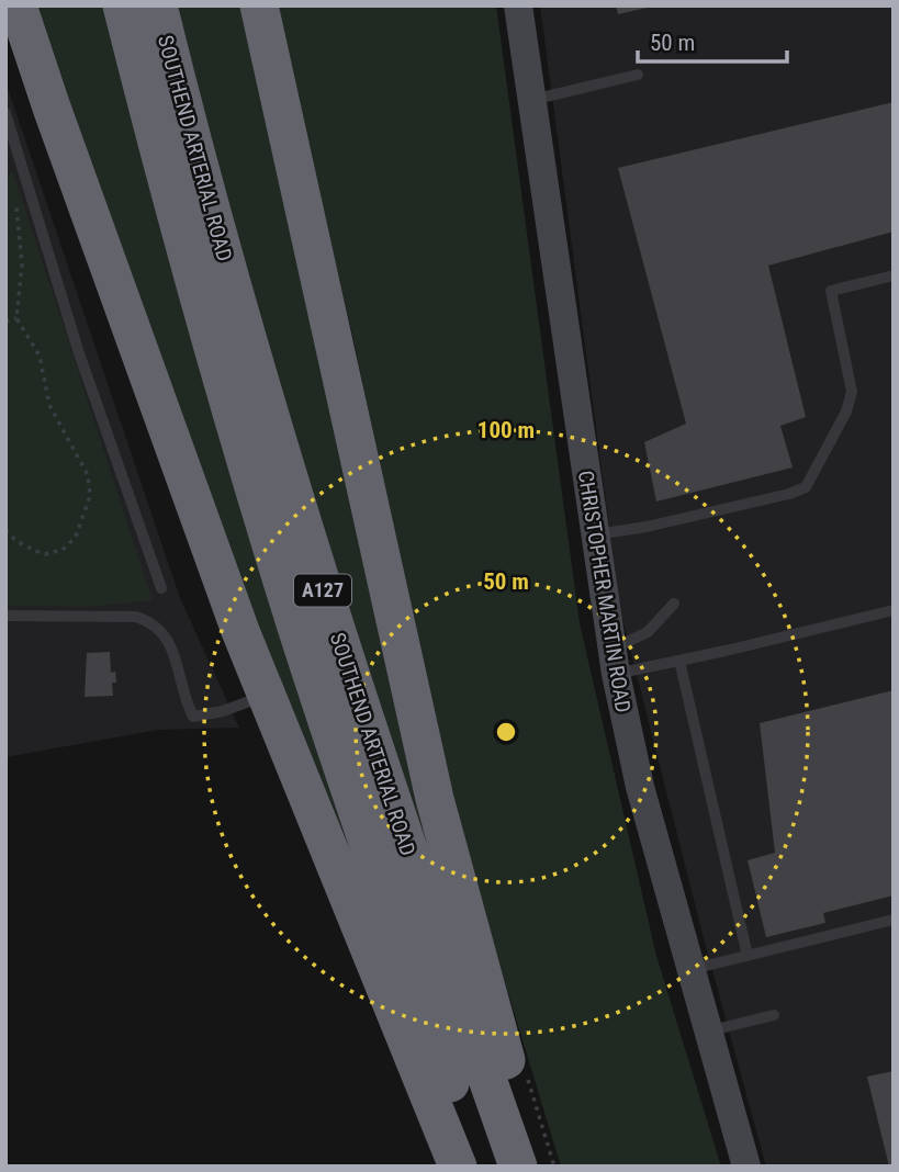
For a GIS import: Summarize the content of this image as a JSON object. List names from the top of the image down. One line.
{"streets":{"highway":["SOUTHEND ARTERIAL ROAD","A127"],"street":["CHRISTOPHER MARTIN ROAD"]},"scale_bar":"50 m","rings":["100 m","50 m"]}
